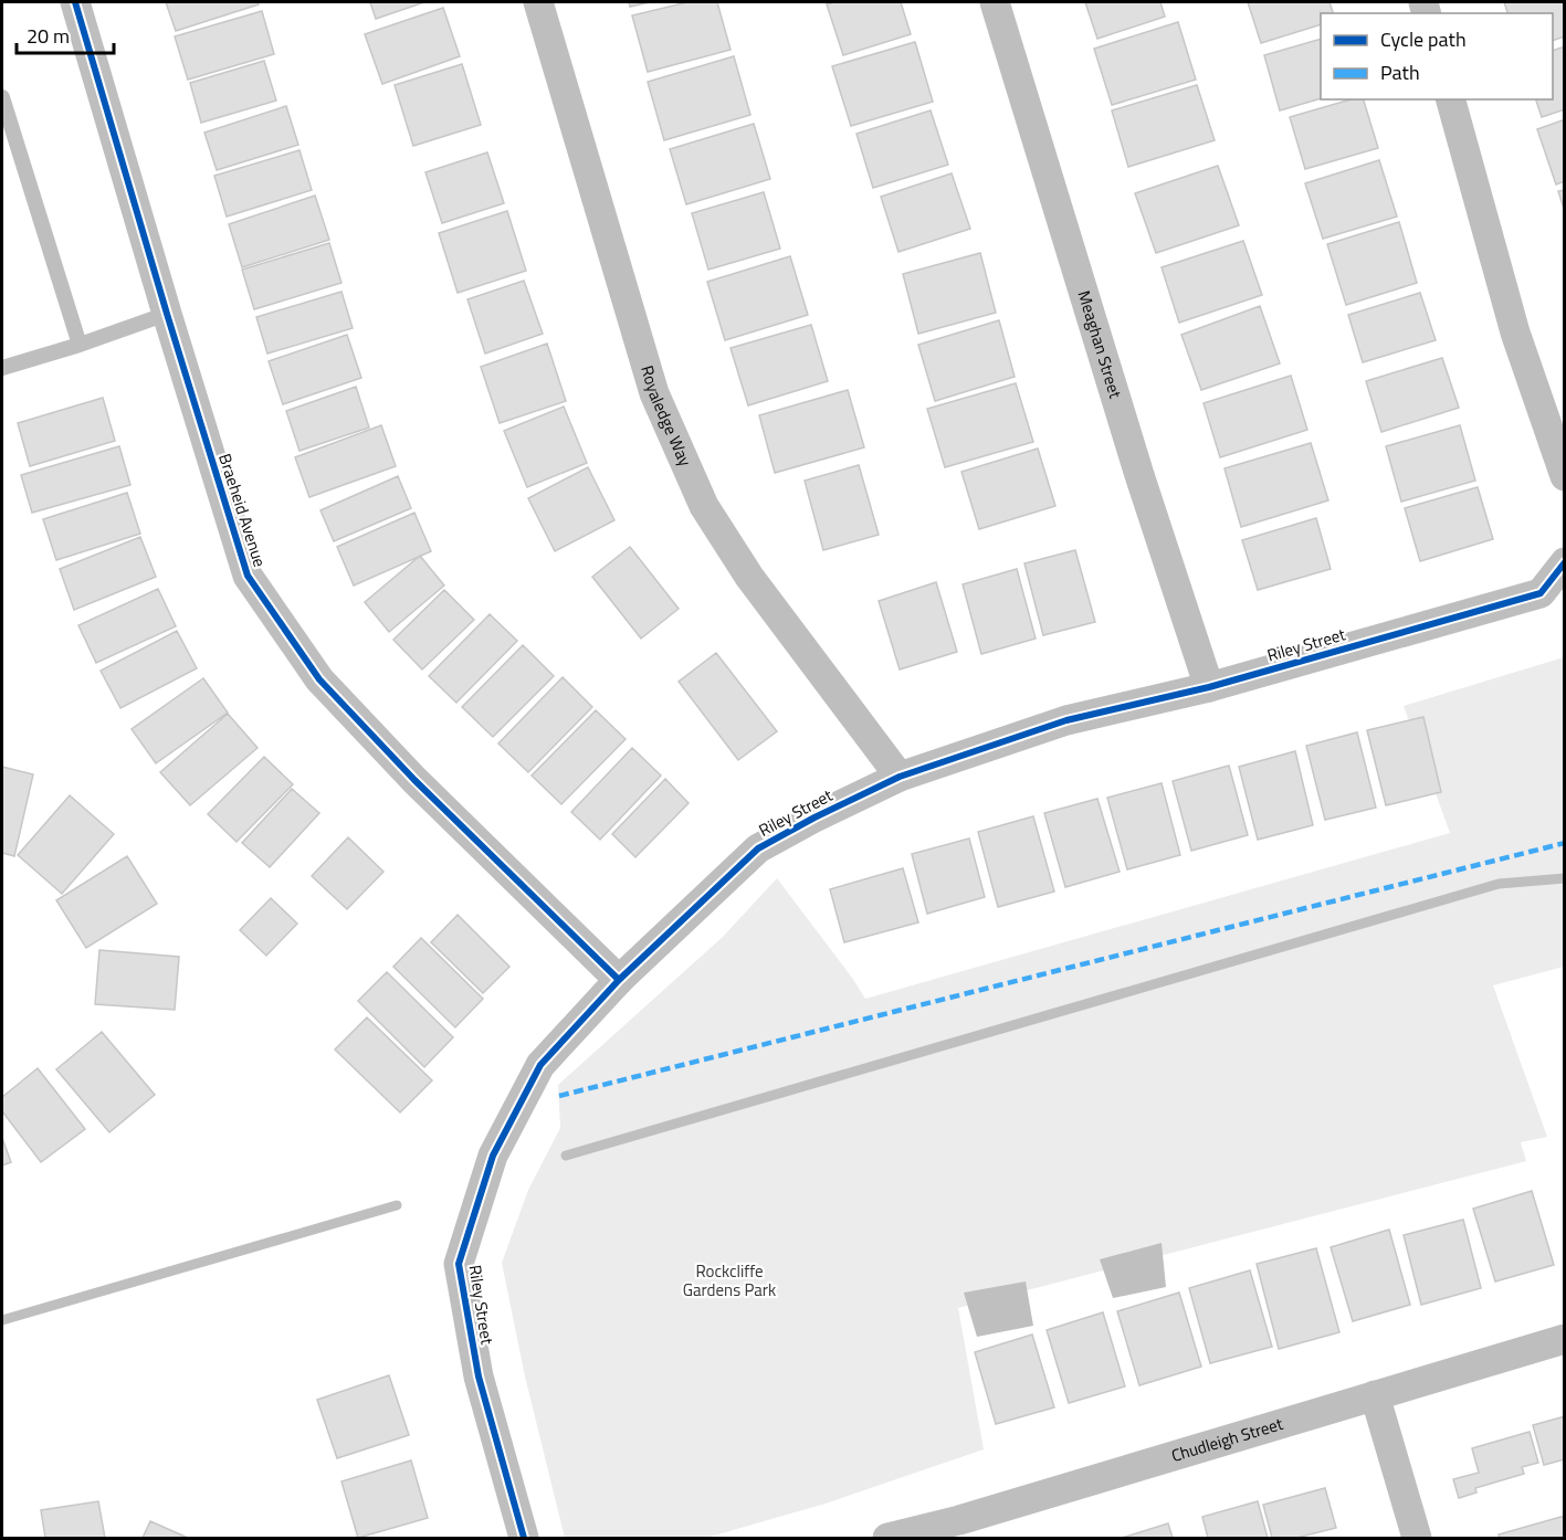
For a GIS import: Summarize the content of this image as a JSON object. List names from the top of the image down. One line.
{"streets":{"street":["Meaghan Street","Royaledge Way","Braeheid Avenue","Riley Street","Chudleigh Street"]},"crossings":[["Meaghan Street","Riley Street"],["Royaledge Way","Riley Street"],["Braeheid Avenue","Riley Street"]],"parks":["Rockcliffe Gardens Park"],"legend":["Cycle path","Path"],"scale_bar":"20 m"}
